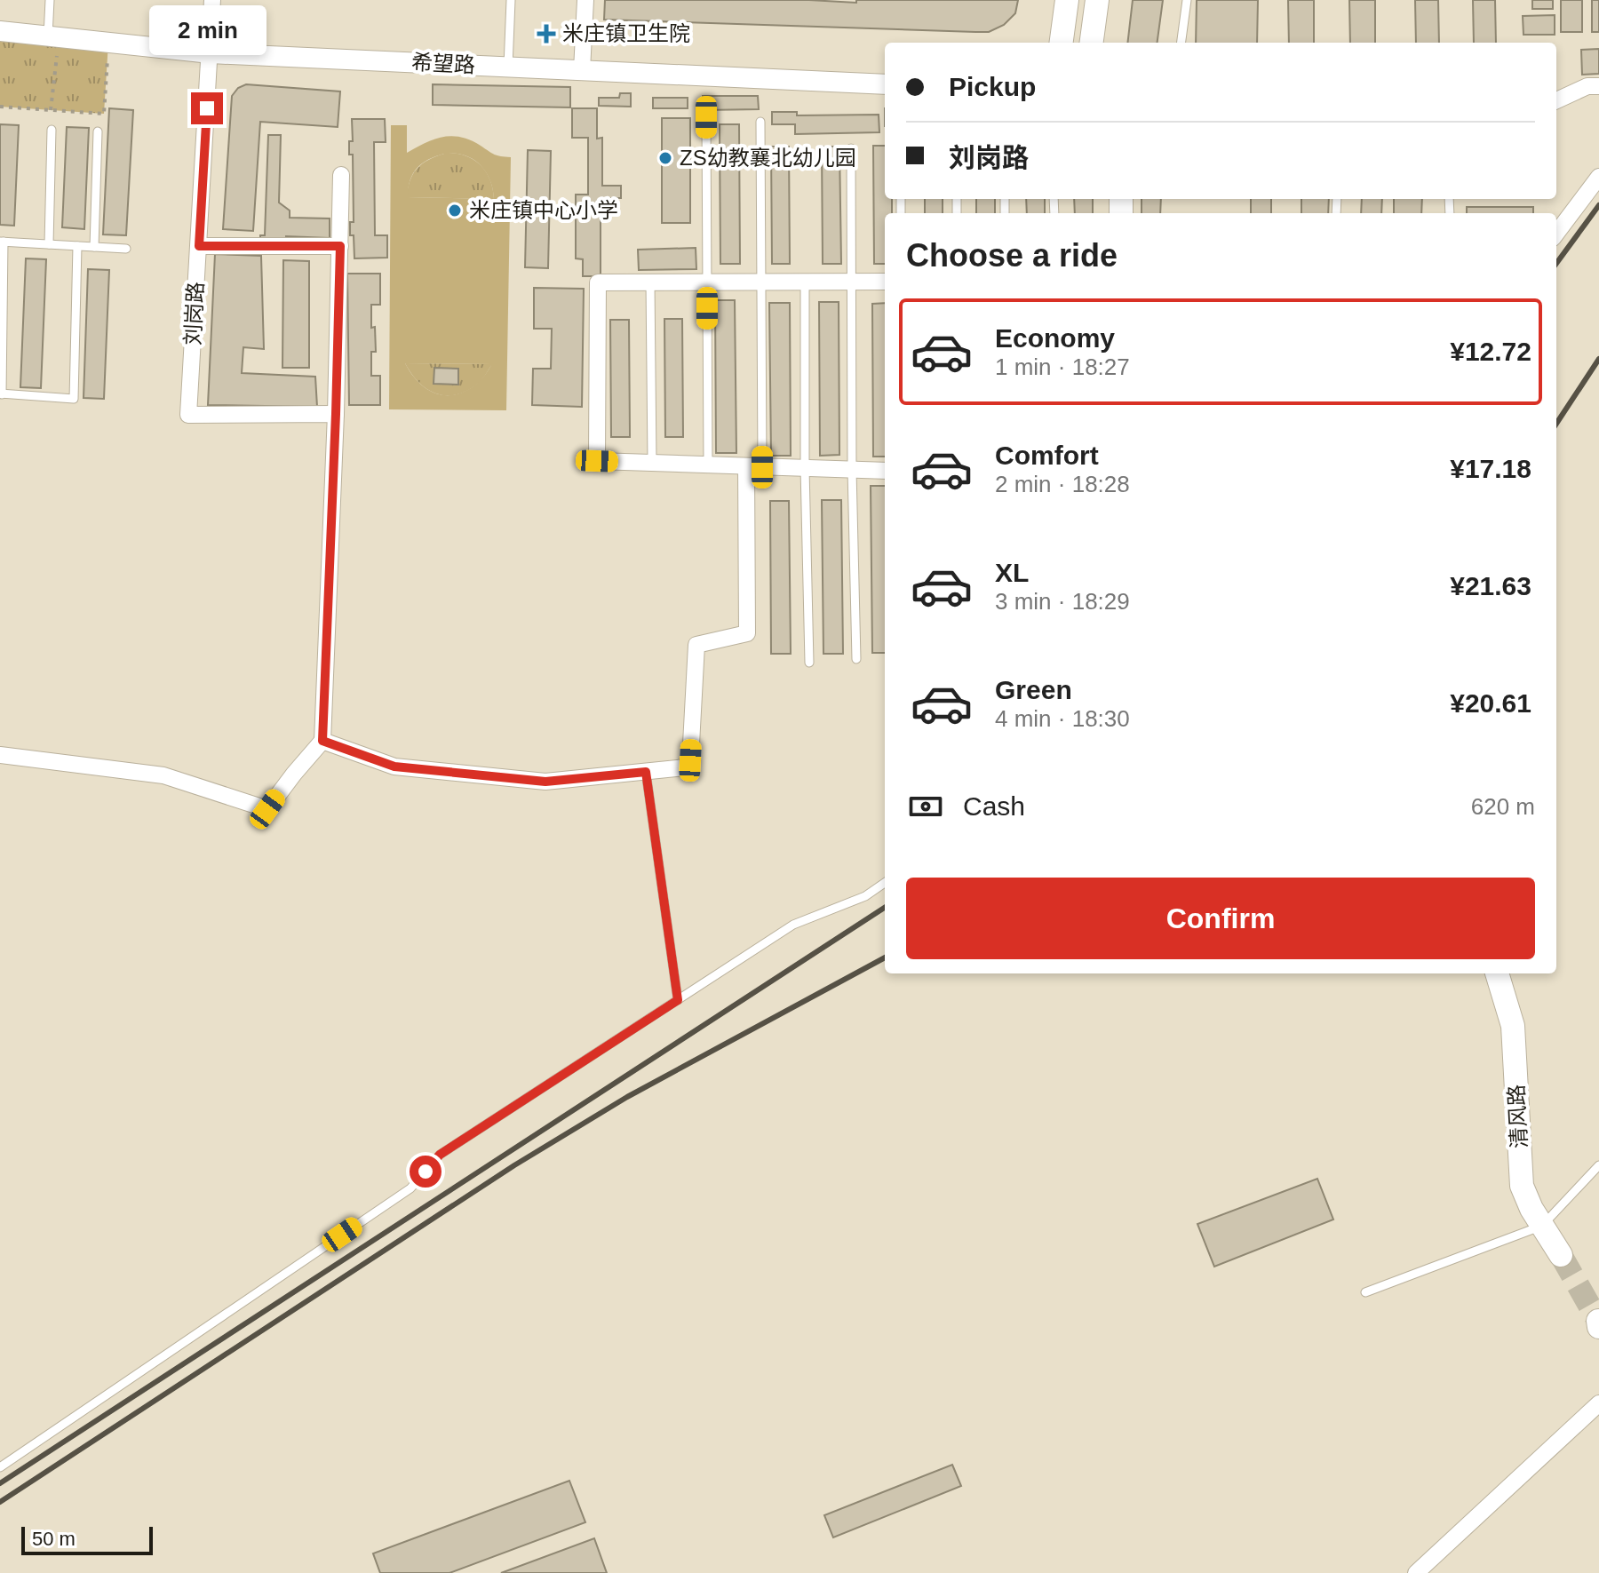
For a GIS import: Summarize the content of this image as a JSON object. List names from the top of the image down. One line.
{"streets":{"main road":["清风路"],"street":["希望路","刘岗路"]},"crossings":[["希望路","刘岗路"]],"places":{"health":["米庄镇卫生院"],"other":["ZS幼教襄北幼儿园","米庄镇中心小学"]},"scale_bar":"50 m","page":{"bubble":"2 min","banner":["Pickup","刘岗路"],"heading":"Choose a ride","list":[{"name":"Economy","note":"1 min · 18:27","value":"¥12.72"},{"name":"Comfort","note":"2 min · 18:28","value":"¥17.18"},{"name":"XL","note":"3 min · 18:29","value":"¥21.63"},{"name":"Green","note":"4 min · 18:30","value":"¥20.61"}],"pay":["Cash","620 m"],"buttons":"Confirm","scale":"50 m"}}
